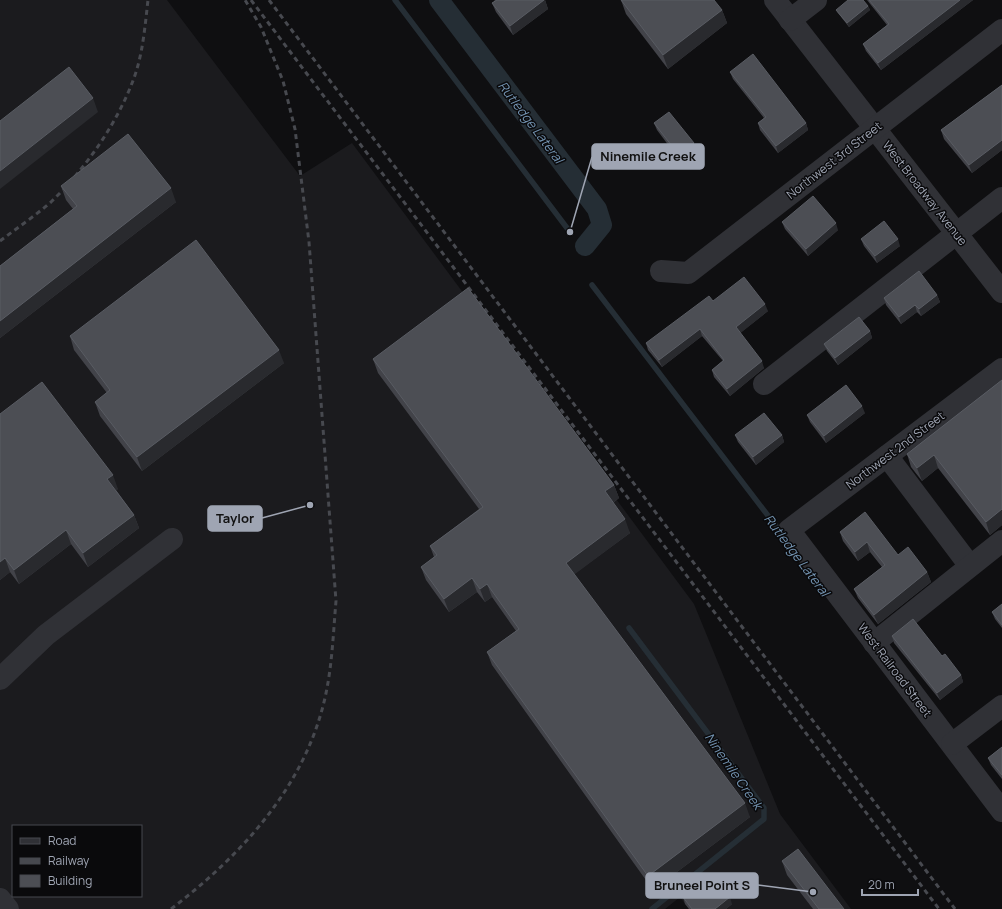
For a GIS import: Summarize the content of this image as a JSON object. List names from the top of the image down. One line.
{"streets":{"street":["Northwest 3rd Street","West Broadway Avenue","Northwest 2nd Street","West Railroad Street"]},"crossings":[["Northwest 3rd Street","West Broadway Avenue"],["Northwest 2nd Street","West Railroad Street"]],"water":["Rutledge Lateral","Ninemile Creek"],"places":["Ninemile Creek","Taylor","Bruneel Point S"],"legend":["Road","Railway","Building"],"scale_bar":"20 m"}
